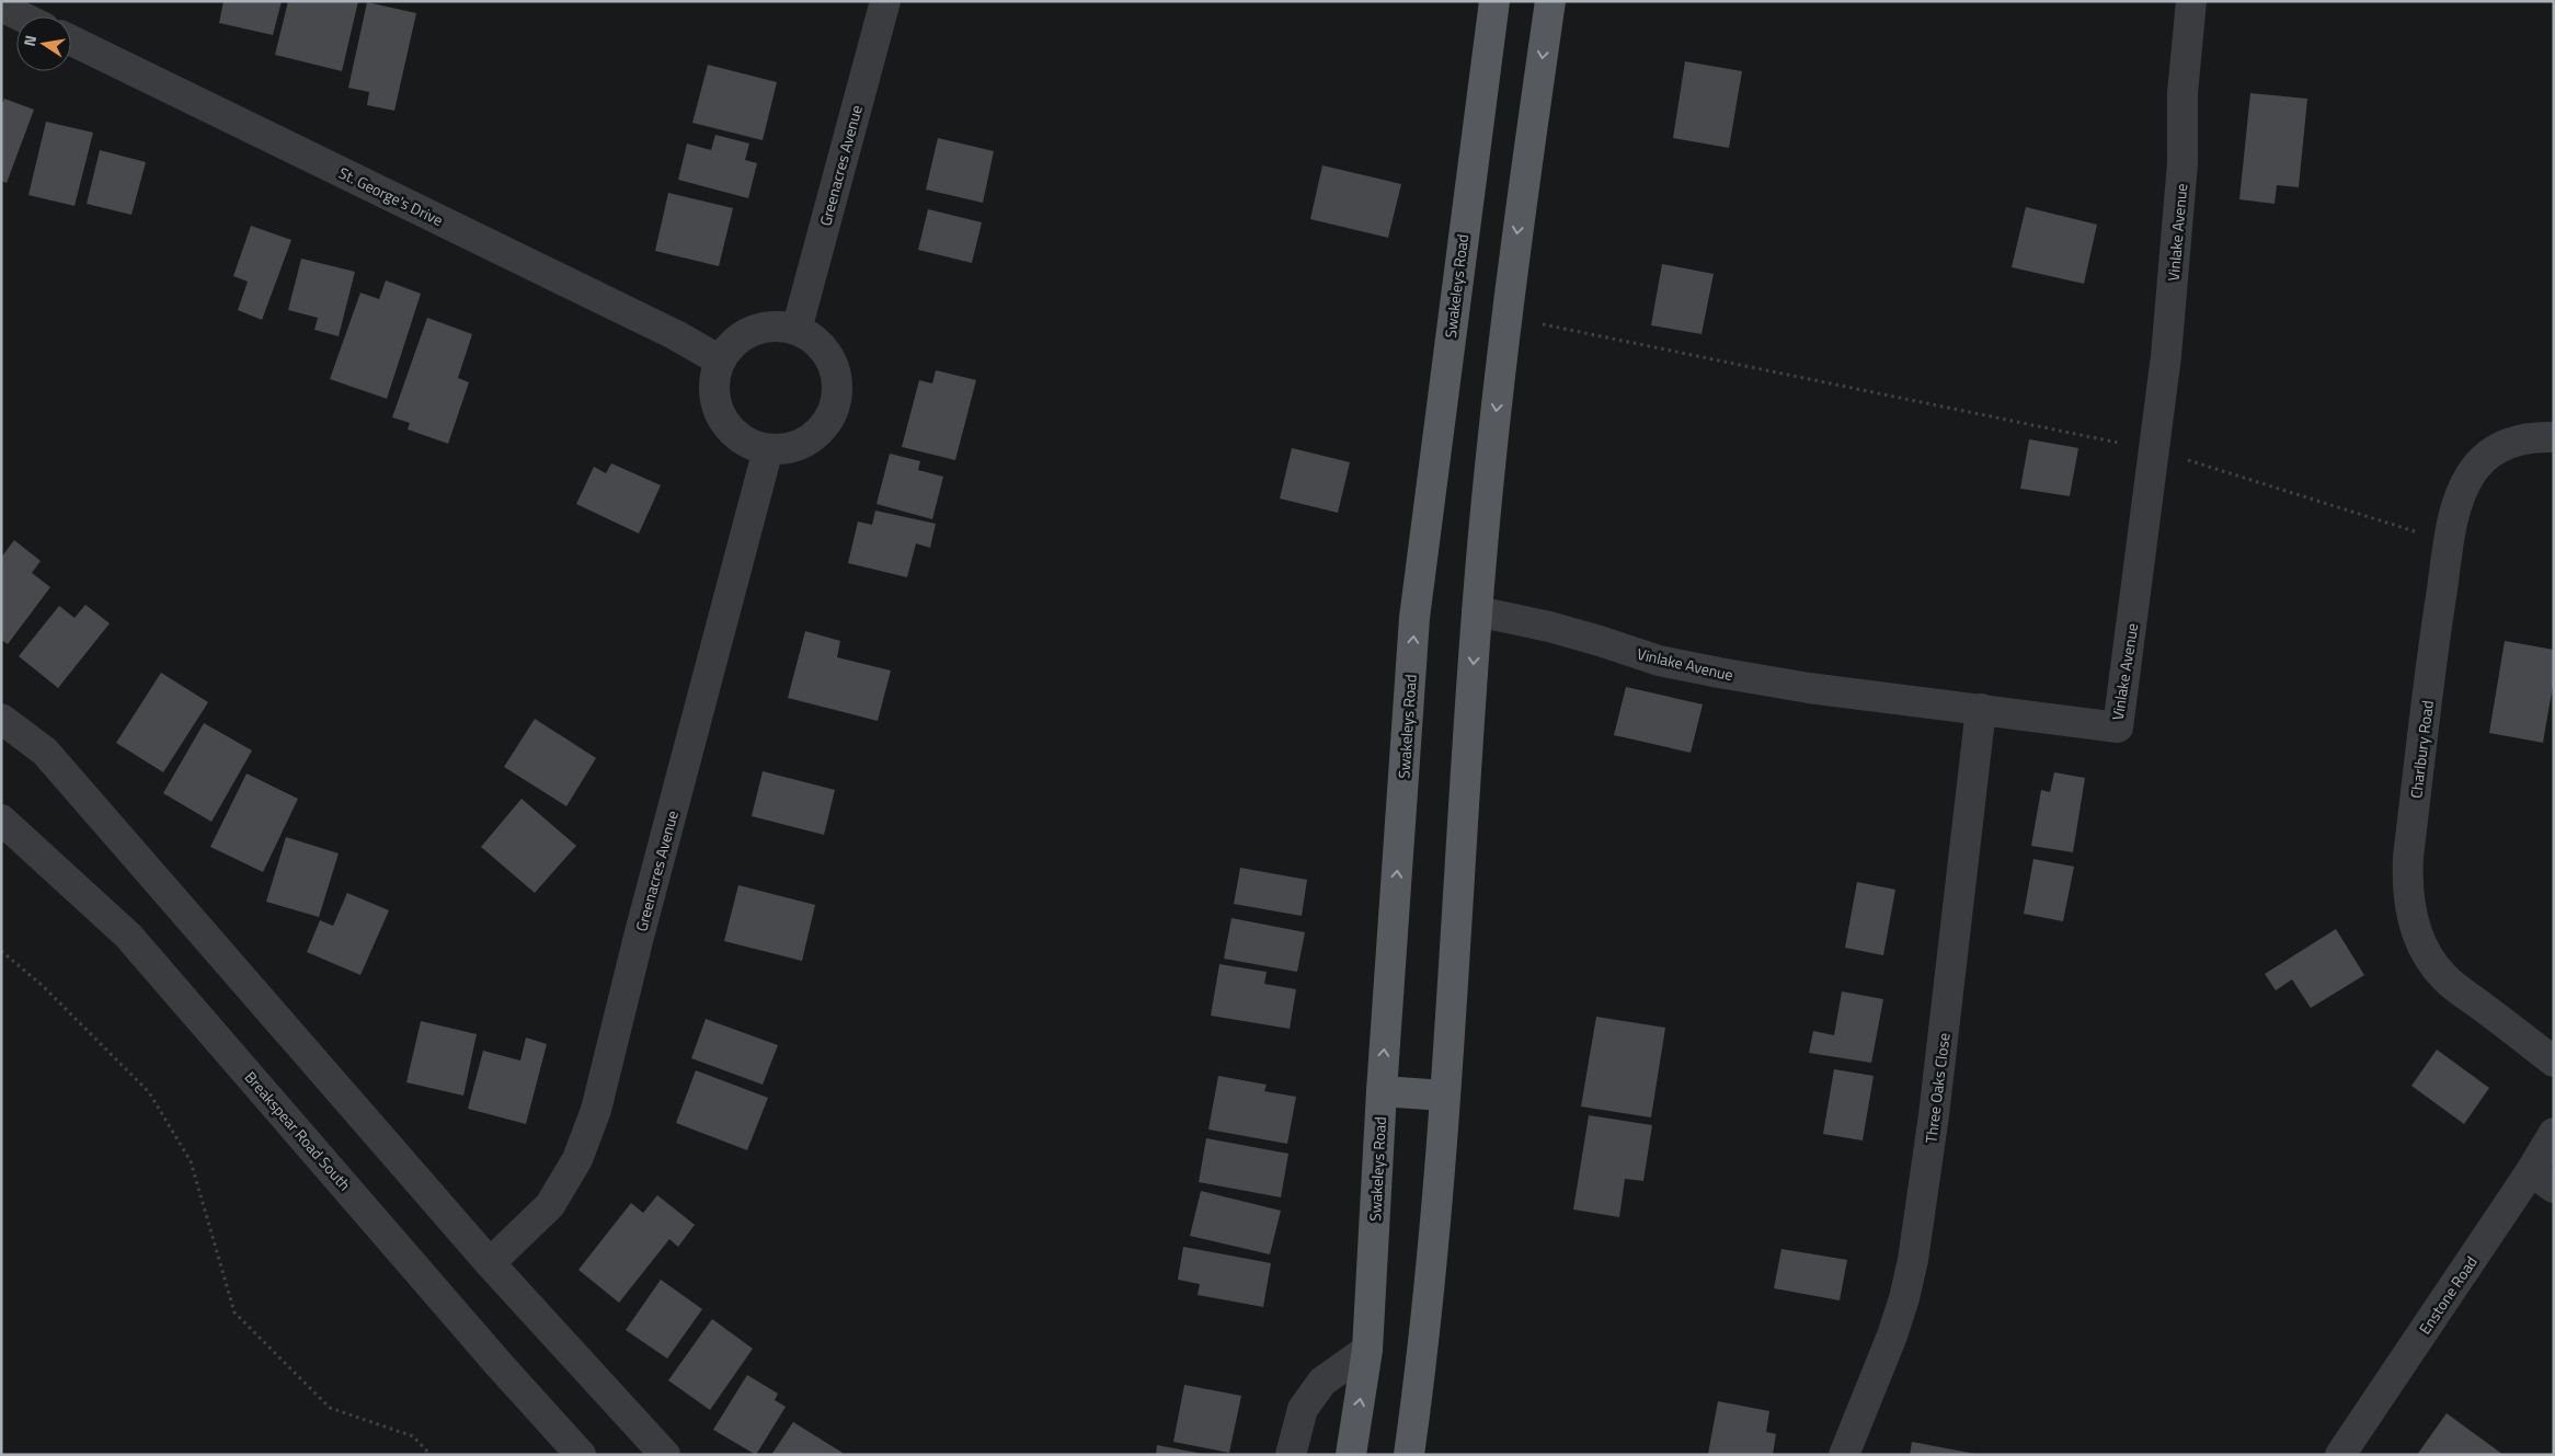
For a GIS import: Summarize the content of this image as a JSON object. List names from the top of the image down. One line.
{"streets":{"main road":["Swakeleys Road"],"street":["Greenacres Avenue","St. George's Drive","Vinlake Avenue","Charlbury Road","Three Oaks Close","Breakspear Road South","Enstone Road"]},"crossings":[["Greenacres Avenue","St. George's Drive"],["Vinlake Avenue","Three Oaks Close"]],"north":"left"}
